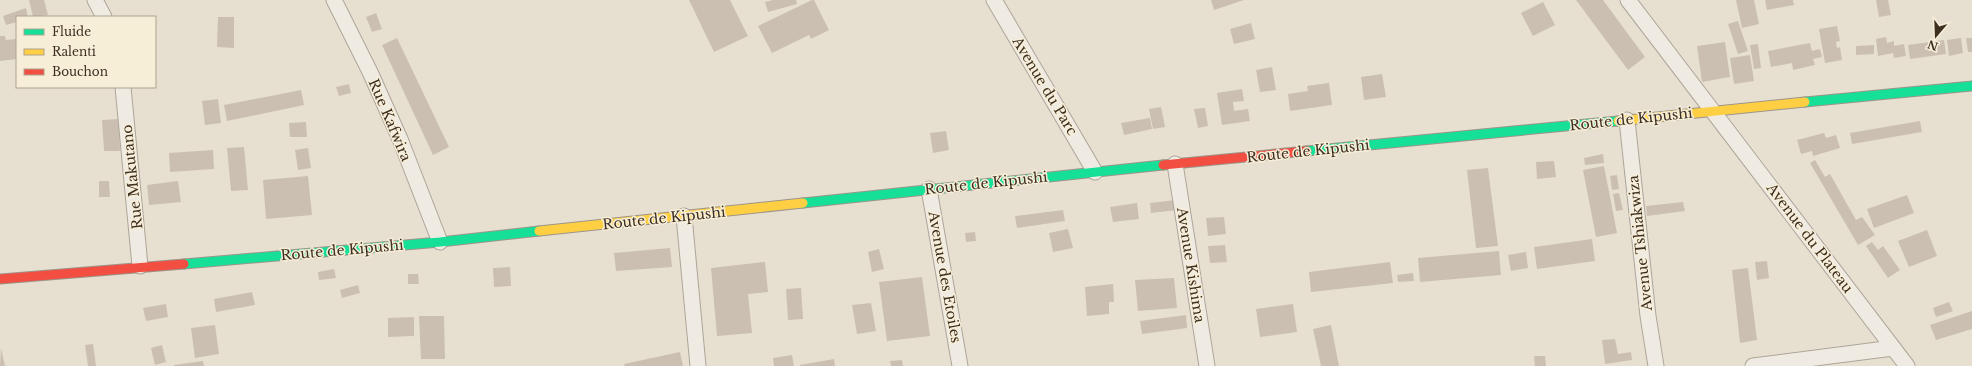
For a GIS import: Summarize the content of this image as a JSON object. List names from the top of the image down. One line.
{"streets":{"main road":["Route de Kipushi"],"street":["Avenue du Parc","Rue Kafwira","Rue Makutano","Avenue du Plateau","Avenue Tshiakwiza","Avenue Kishima","Avenue des Etoiles"]},"crossings":[["Avenue du Parc","Route de Kipushi"],["Route de Kipushi","Rue Kafwira"],["Route de Kipushi","Rue Makutano"],["Route de Kipushi","Avenue du Plateau"],["Route de Kipushi","Avenue Tshiakwiza"],["Route de Kipushi","Avenue Kishima"],["Route de Kipushi","Avenue des Etoiles"]],"legend":["Fluide","Ralenti","Bouchon"],"north":"bottom"}
